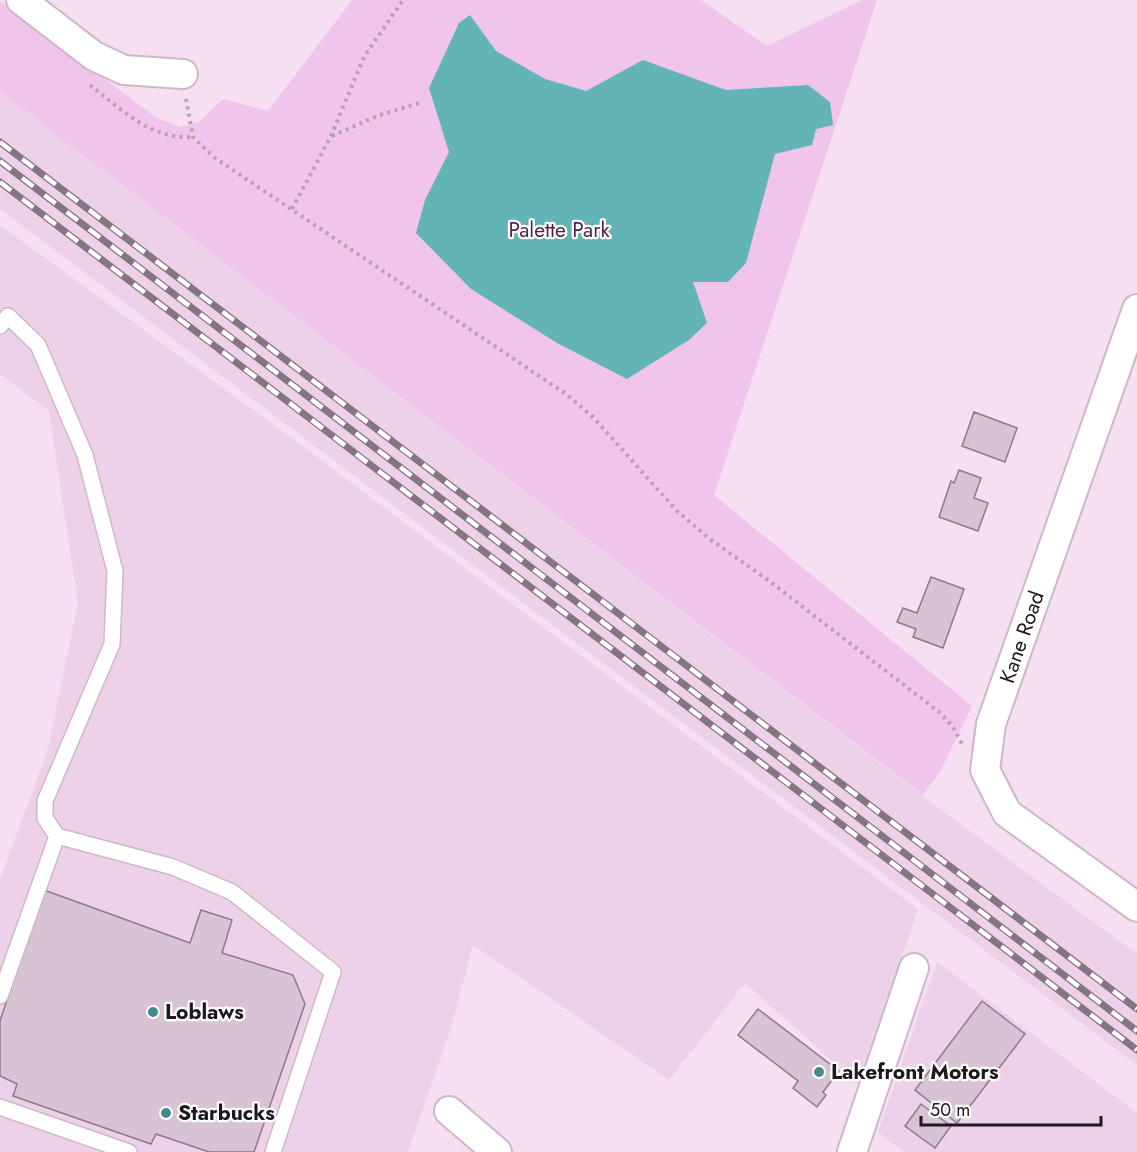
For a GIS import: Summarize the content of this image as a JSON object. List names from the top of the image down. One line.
{"streets":{"street":["Kane Road"]},"parks":["Palette Park"],"places":["Loblaws","Lakefront Motors","Starbucks"],"scale_bar":"50 m"}
